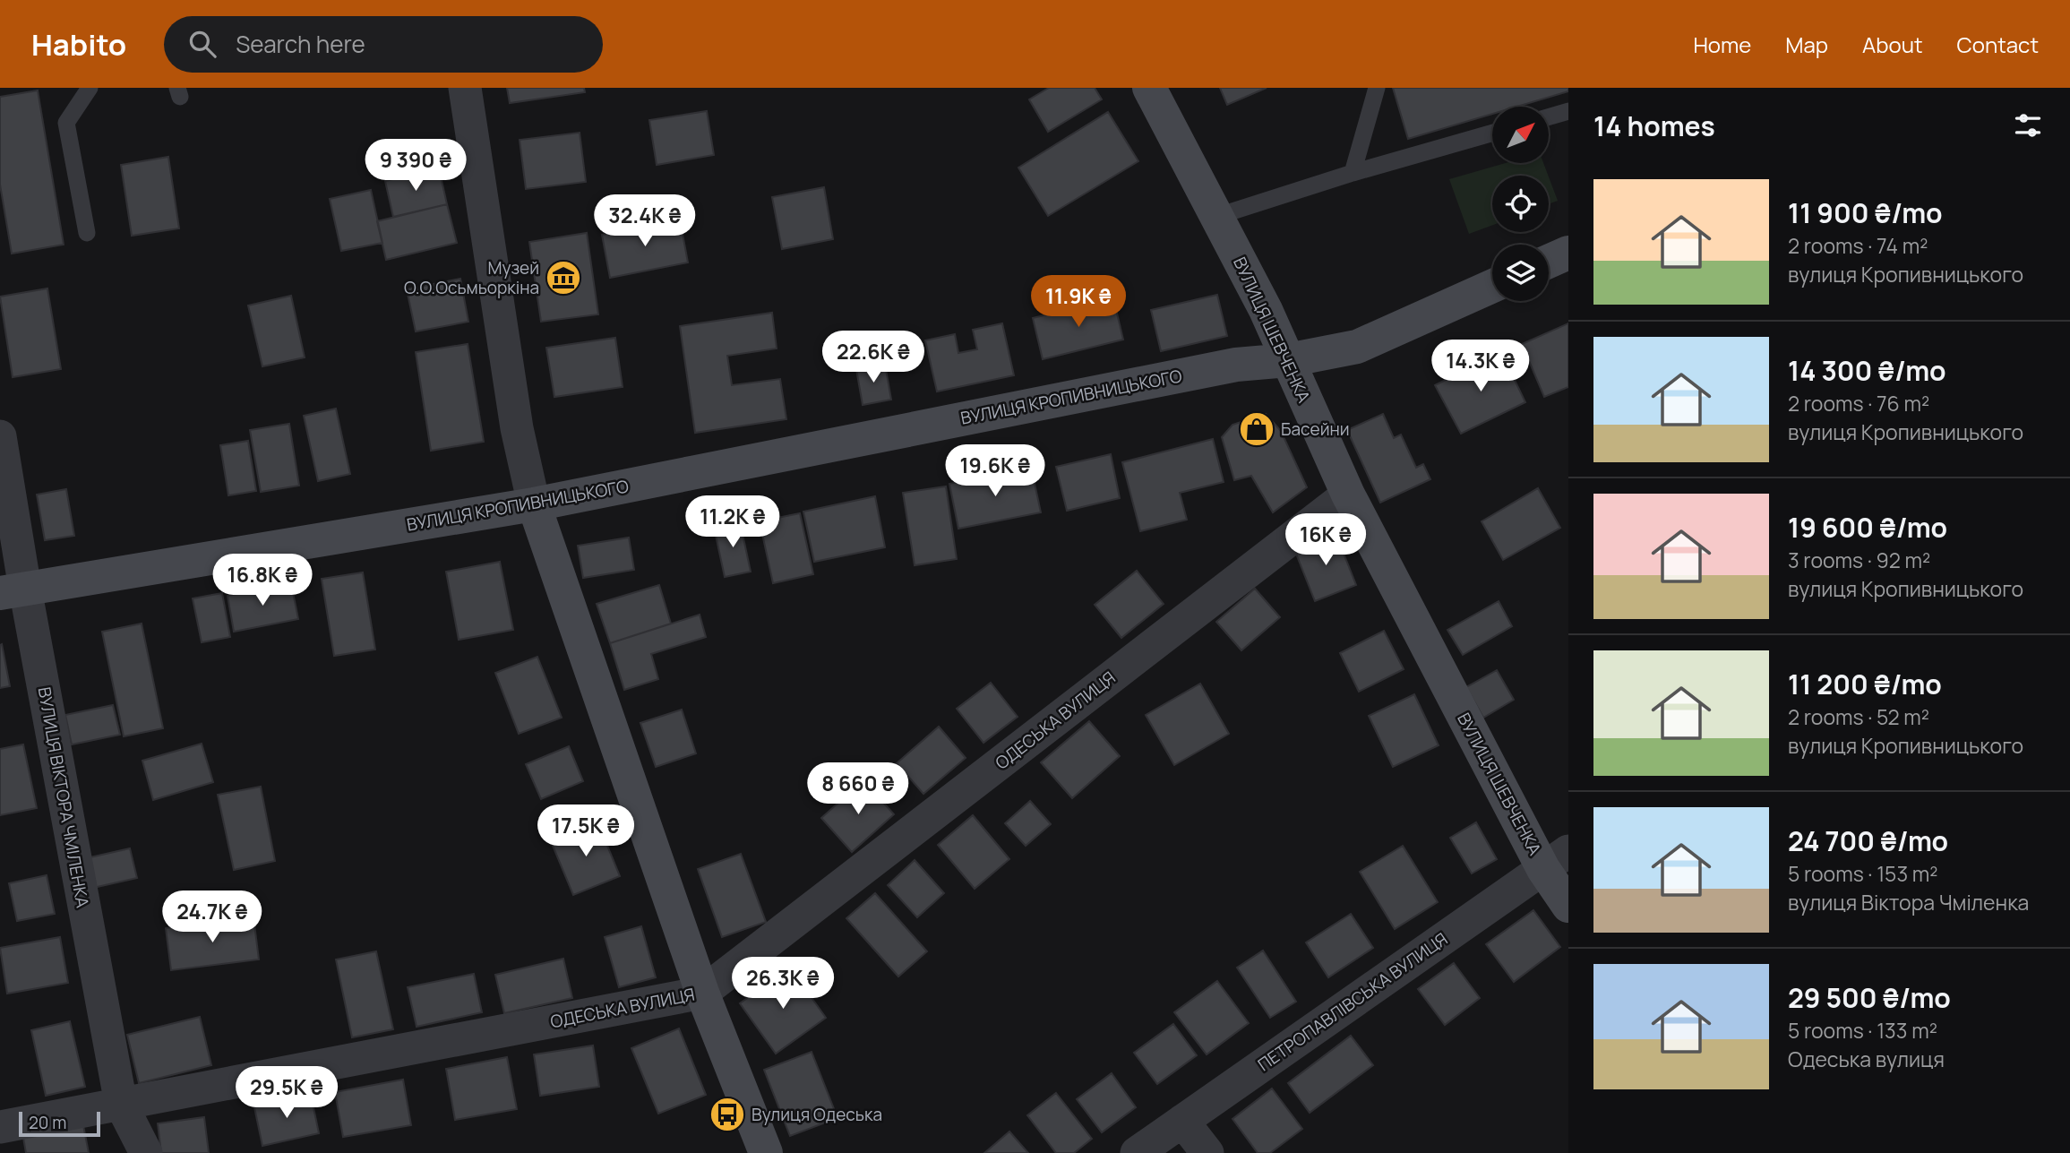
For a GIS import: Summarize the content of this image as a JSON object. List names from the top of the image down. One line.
{"streets":{"main road":["ВУЛИЦЯ ШЕВЧЕНКА","ВУЛИЦЯ КРОПИВНИЦЬКОГО"],"street":["ОДЕСЬКА ВУЛИЦЯ","ВУЛИЦЯ ВІКТОРА ЧМІЛЕНКА","ПЕТРОПАВЛІВСЬКА ВУЛИЦЯ"]},"crossings":[["ВУЛИЦЯ ШЕВЧЕНКА","ВУЛИЦЯ КРОПИВНИЦЬКОГО"],["ВУЛИЦЯ ШЕВЧЕНКА","ОДЕСЬКА ВУЛИЦЯ"],["ВУЛИЦЯ ШЕВЧЕНКА","ПЕТРОПАВЛІВСЬКА ВУЛИЦЯ"],["ВУЛИЦЯ КРОПИВНИЦЬКОГО","ВУЛИЦЯ ВІКТОРА ЧМІЛЕНКА"],["ОДЕСЬКА ВУЛИЦЯ","ВУЛИЦЯ ВІКТОРА ЧМІЛЕНКА"]],"places":{"museum":["Музей О.О.Осьмьоркіна"],"shop":["Басейни"],"bus stop":["Вулиця Одеська"]},"scale_bar":"20 m","north":"top right","page":{"header":"Habito","search":"Search here","nav":["Home","Map","About","Contact"],"heading":"14 homes","price":["9 390 ₴","32.4K ₴","11.9K ₴","22.6K ₴","14.3K ₴","19.6K ₴","11.2K ₴","16K ₴","16.8K ₴","8 660 ₴","17.5K ₴","24.7K ₴","26.3K ₴","29.5K ₴"],"list":[{"name":"11 900 ₴/mo","note":"2 rooms · 74 m² · вулиця Кропивницького"},{"name":"14 300 ₴/mo","note":"2 rooms · 76 m² · вулиця Кропивницького"},{"name":"19 600 ₴/mo","note":"3 rooms · 92 m² · вулиця Кропивницького"},{"name":"11 200 ₴/mo","note":"2 rooms · 52 m² · вулиця Кропивницького"},{"name":"24 700 ₴/mo","note":"5 rooms · 153 m² · вулиця Віктора Чміленка"},{"name":"29 500 ₴/mo","note":"5 rooms · 133 m² · Одеська вулиця"}],"scale":"20 m"}}
